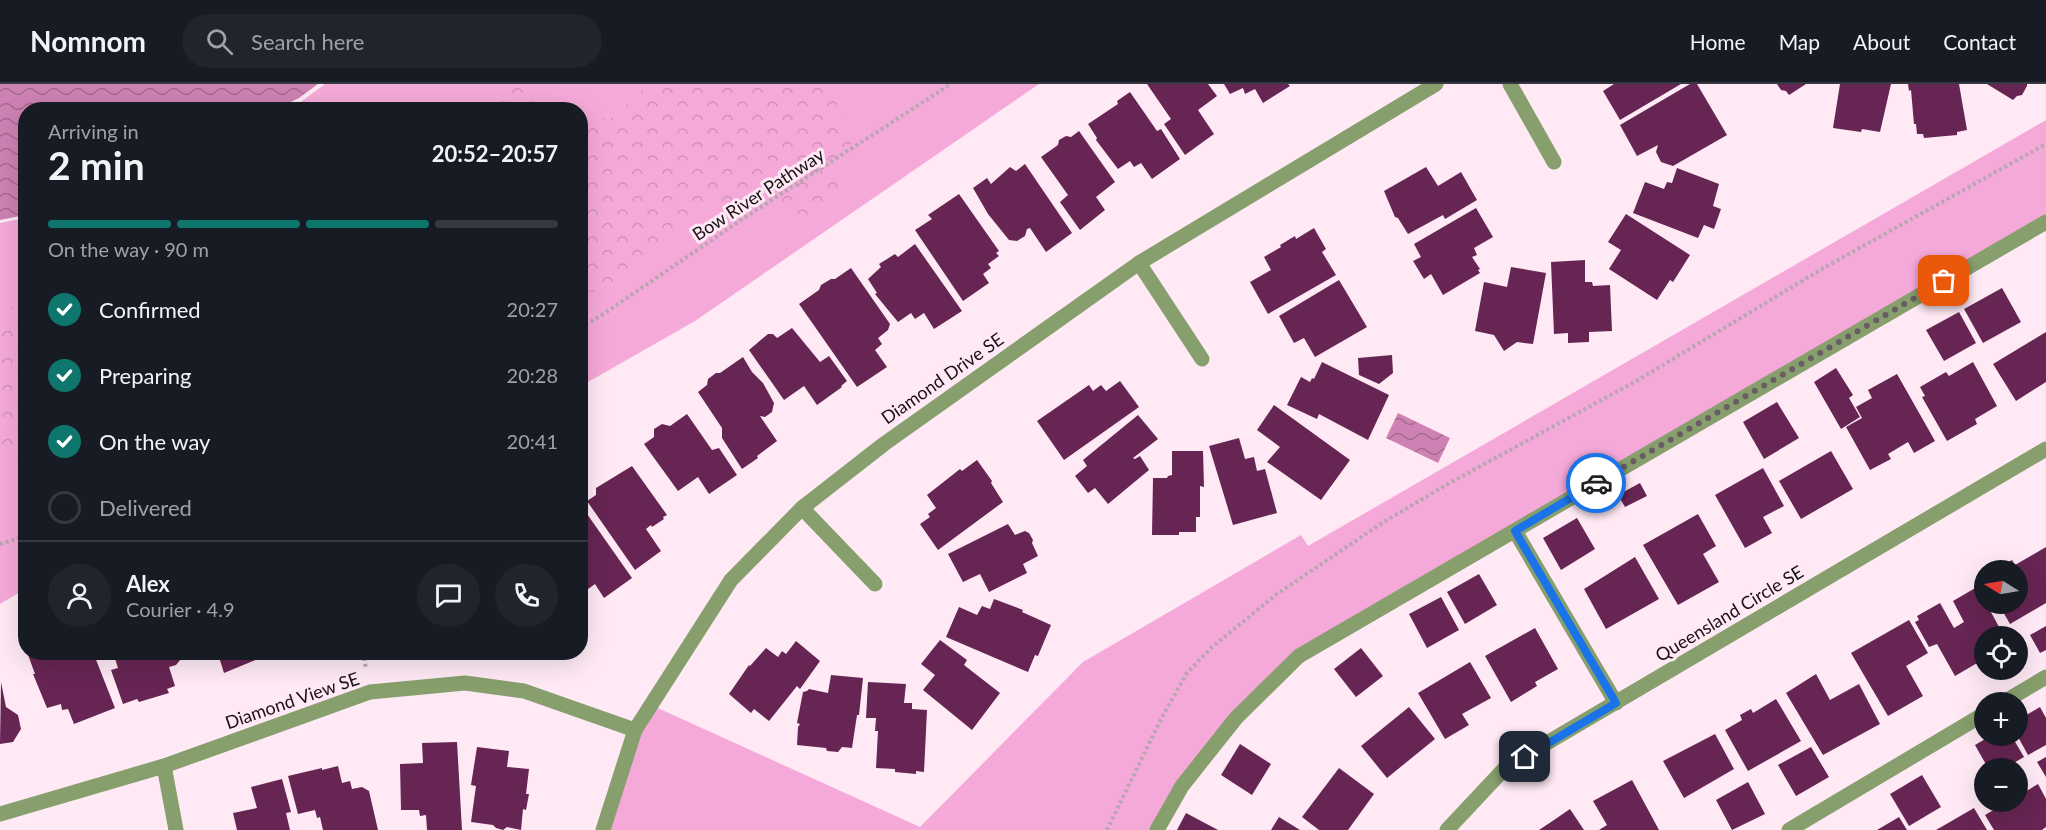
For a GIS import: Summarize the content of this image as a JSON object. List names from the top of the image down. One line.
{"streets":{"street":["Diamond Drive SE","Queensland Circle SE","Diamond View SE"],"path":["Bow River Pathway"]},"crossings":[["Diamond Drive SE","Diamond View SE"]],"north":"left","page":{"header":"Nomnom","search":"Search here","nav":["Home","Map","About","Contact"],"heading":["2 min","Arriving in","20:52–20:57"],"panel":["Alex","Courier · 4.9"],"bar":"On the way · 90 m","list":[["Confirmed","20:27"],["Preparing","20:28"],["On the way","20:41"],"Delivered"],"map_buttons":["+","−"]}}
